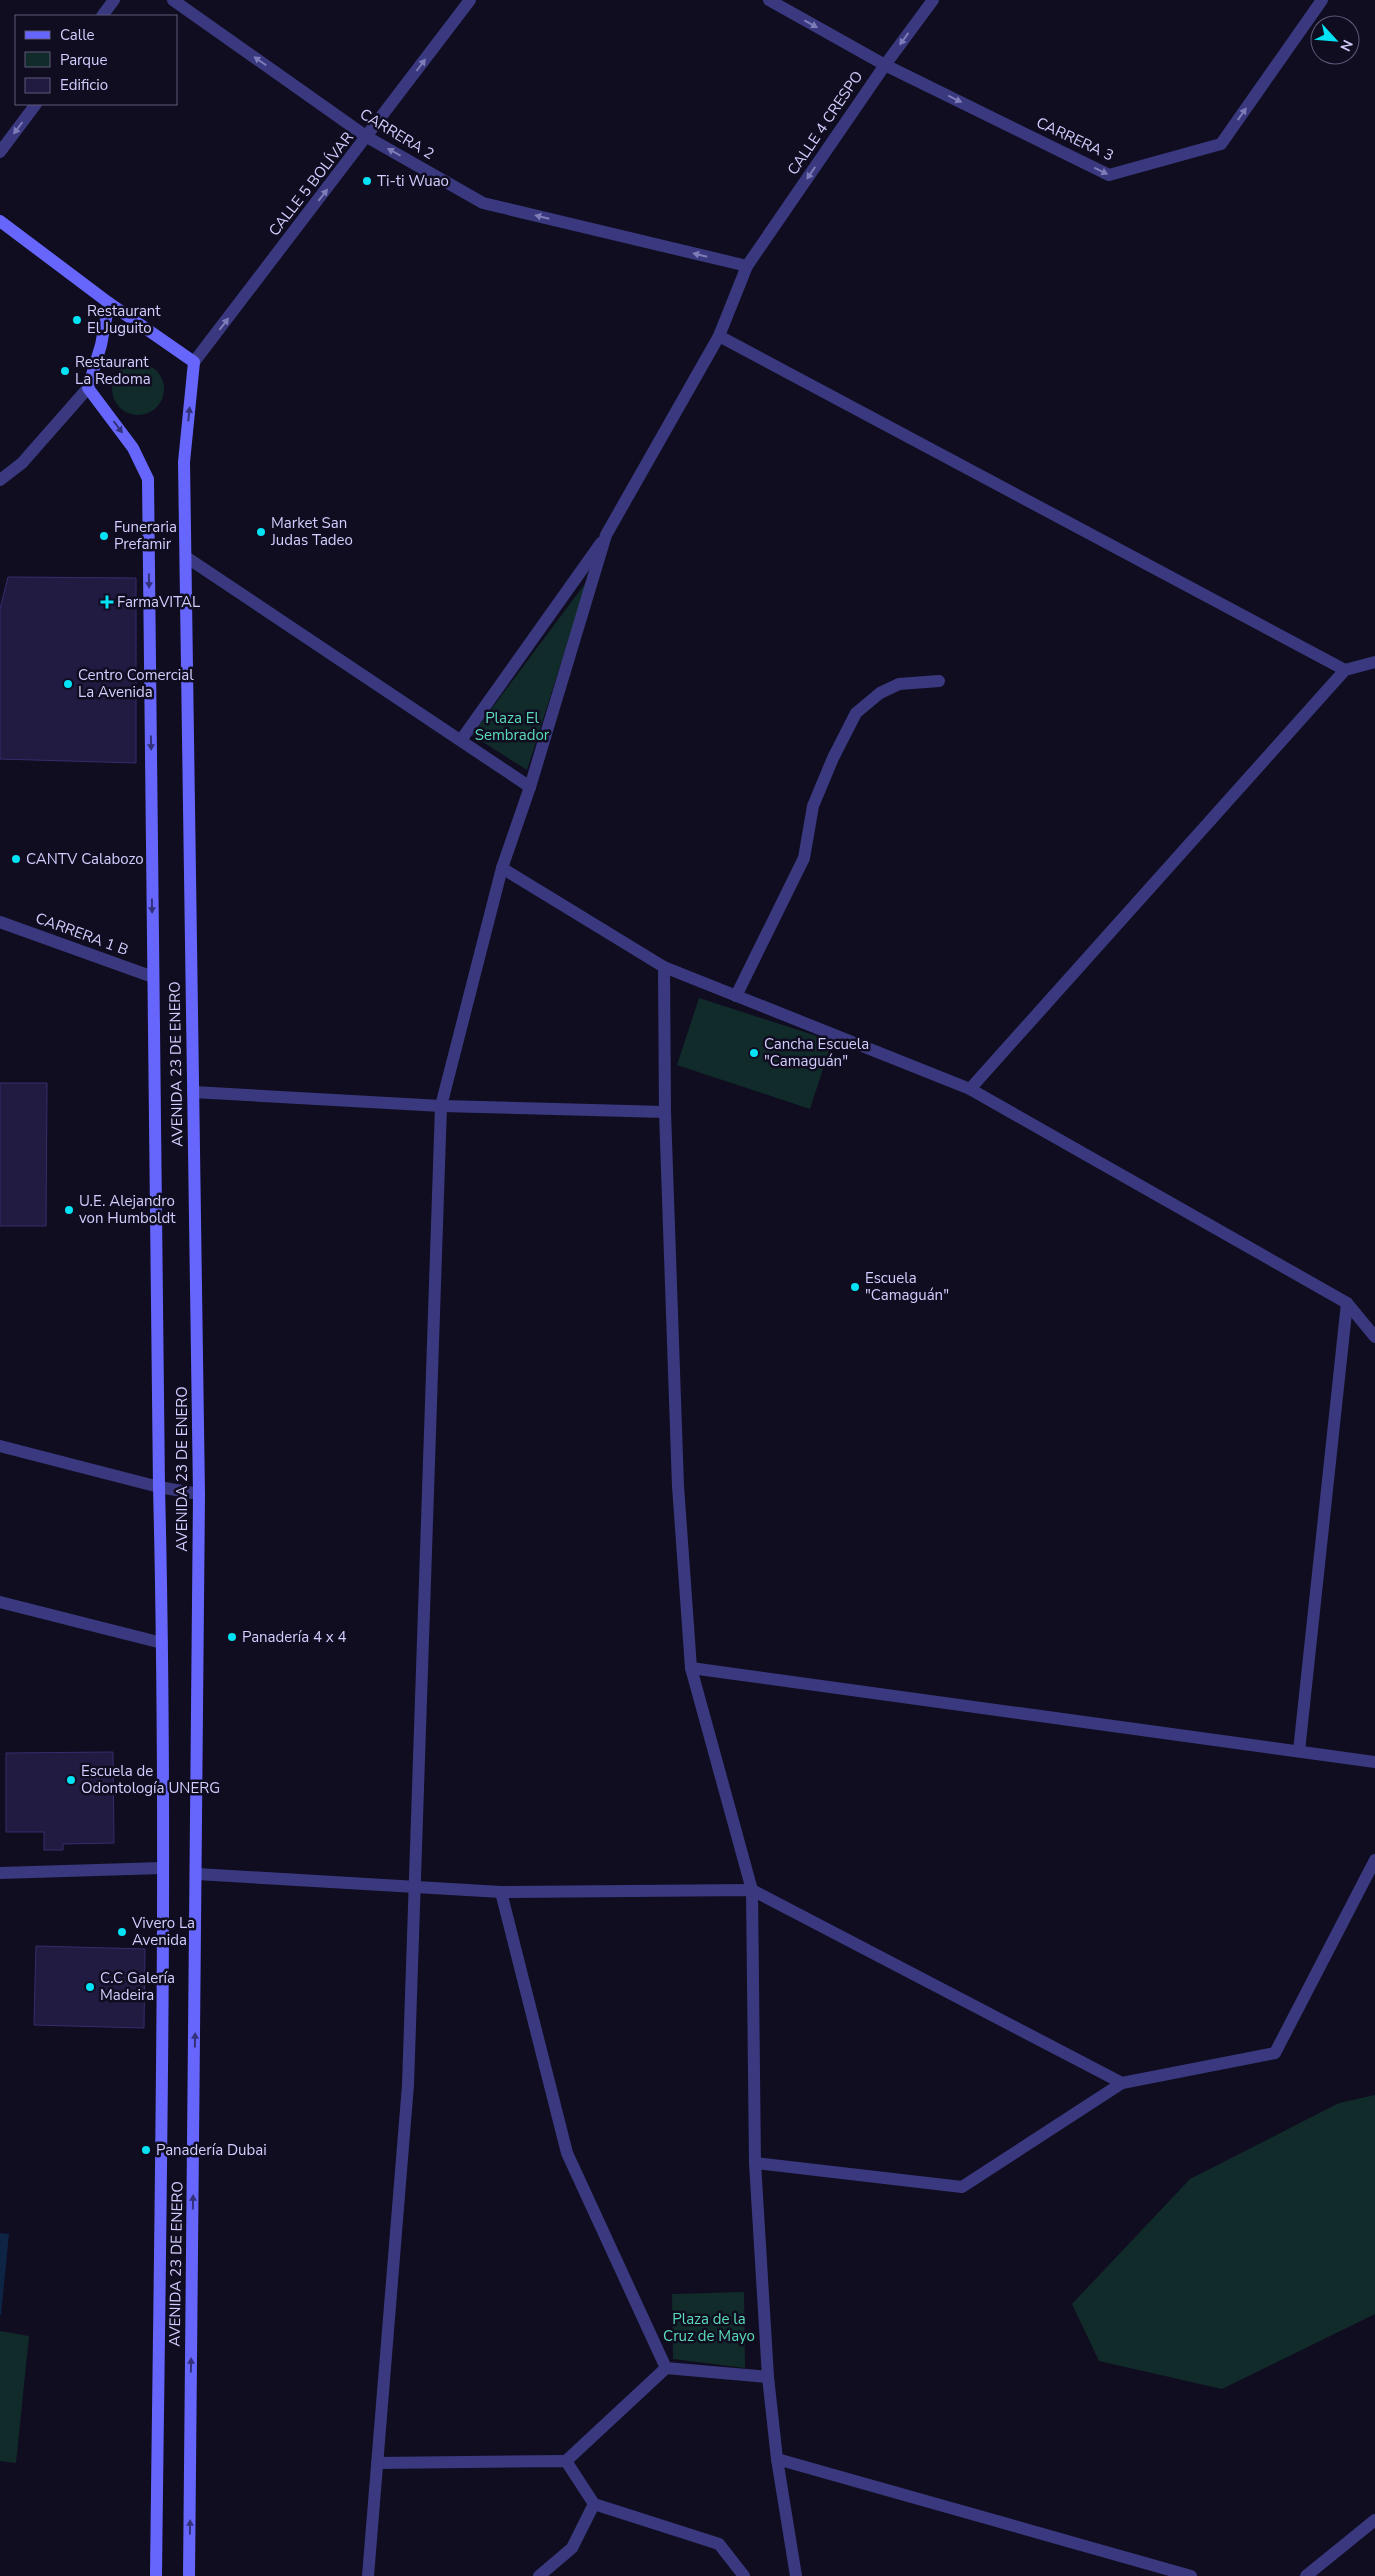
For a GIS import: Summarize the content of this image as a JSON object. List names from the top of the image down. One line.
{"streets":{"main road":["AVENIDA 23 DE ENERO"],"street":["CALLE 4 CRESPO","CARRERA 2","CARRERA 3","CALLE 5 BOLÍVAR","CARRERA 1 B"]},"crossings":[["CALLE 4 CRESPO","CARRERA 2"],["CALLE 4 CRESPO","CARRERA 3"],["CARRERA 2","CALLE 5 BOLÍVAR"],["CALLE 5 BOLÍVAR","AVENIDA 23 DE ENERO"],["CARRERA 1 B","AVENIDA 23 DE ENERO"]],"one_way":["CALLE 4 CRESPO","CARRERA 2","CARRERA 3","CALLE 5 BOLÍVAR"],"parks":["Plaza El Sembrador","Plaza de la Cruz de Mayo"],"places":{"other":["Ti-ti Wuao","Restaurant El Juguito","Restaurant La Redoma","Market San Judas Tadeo","Funeraria Prefamir","Centro Comercial La Avenida","CANTV Calabozo","Cancha Escuela \"Camaguán\"","U.E. Alejandro von Humboldt","Escuela \"Camaguán\"","Panadería 4 x 4","Escuela de Odontología UNERG","Vivero La Avenida","C.C Galería Madeira","Panadería Dubai"],"health":["FarmaVITAL"]},"legend":["Calle","Parque","Edificio"],"north":"bottom right"}
